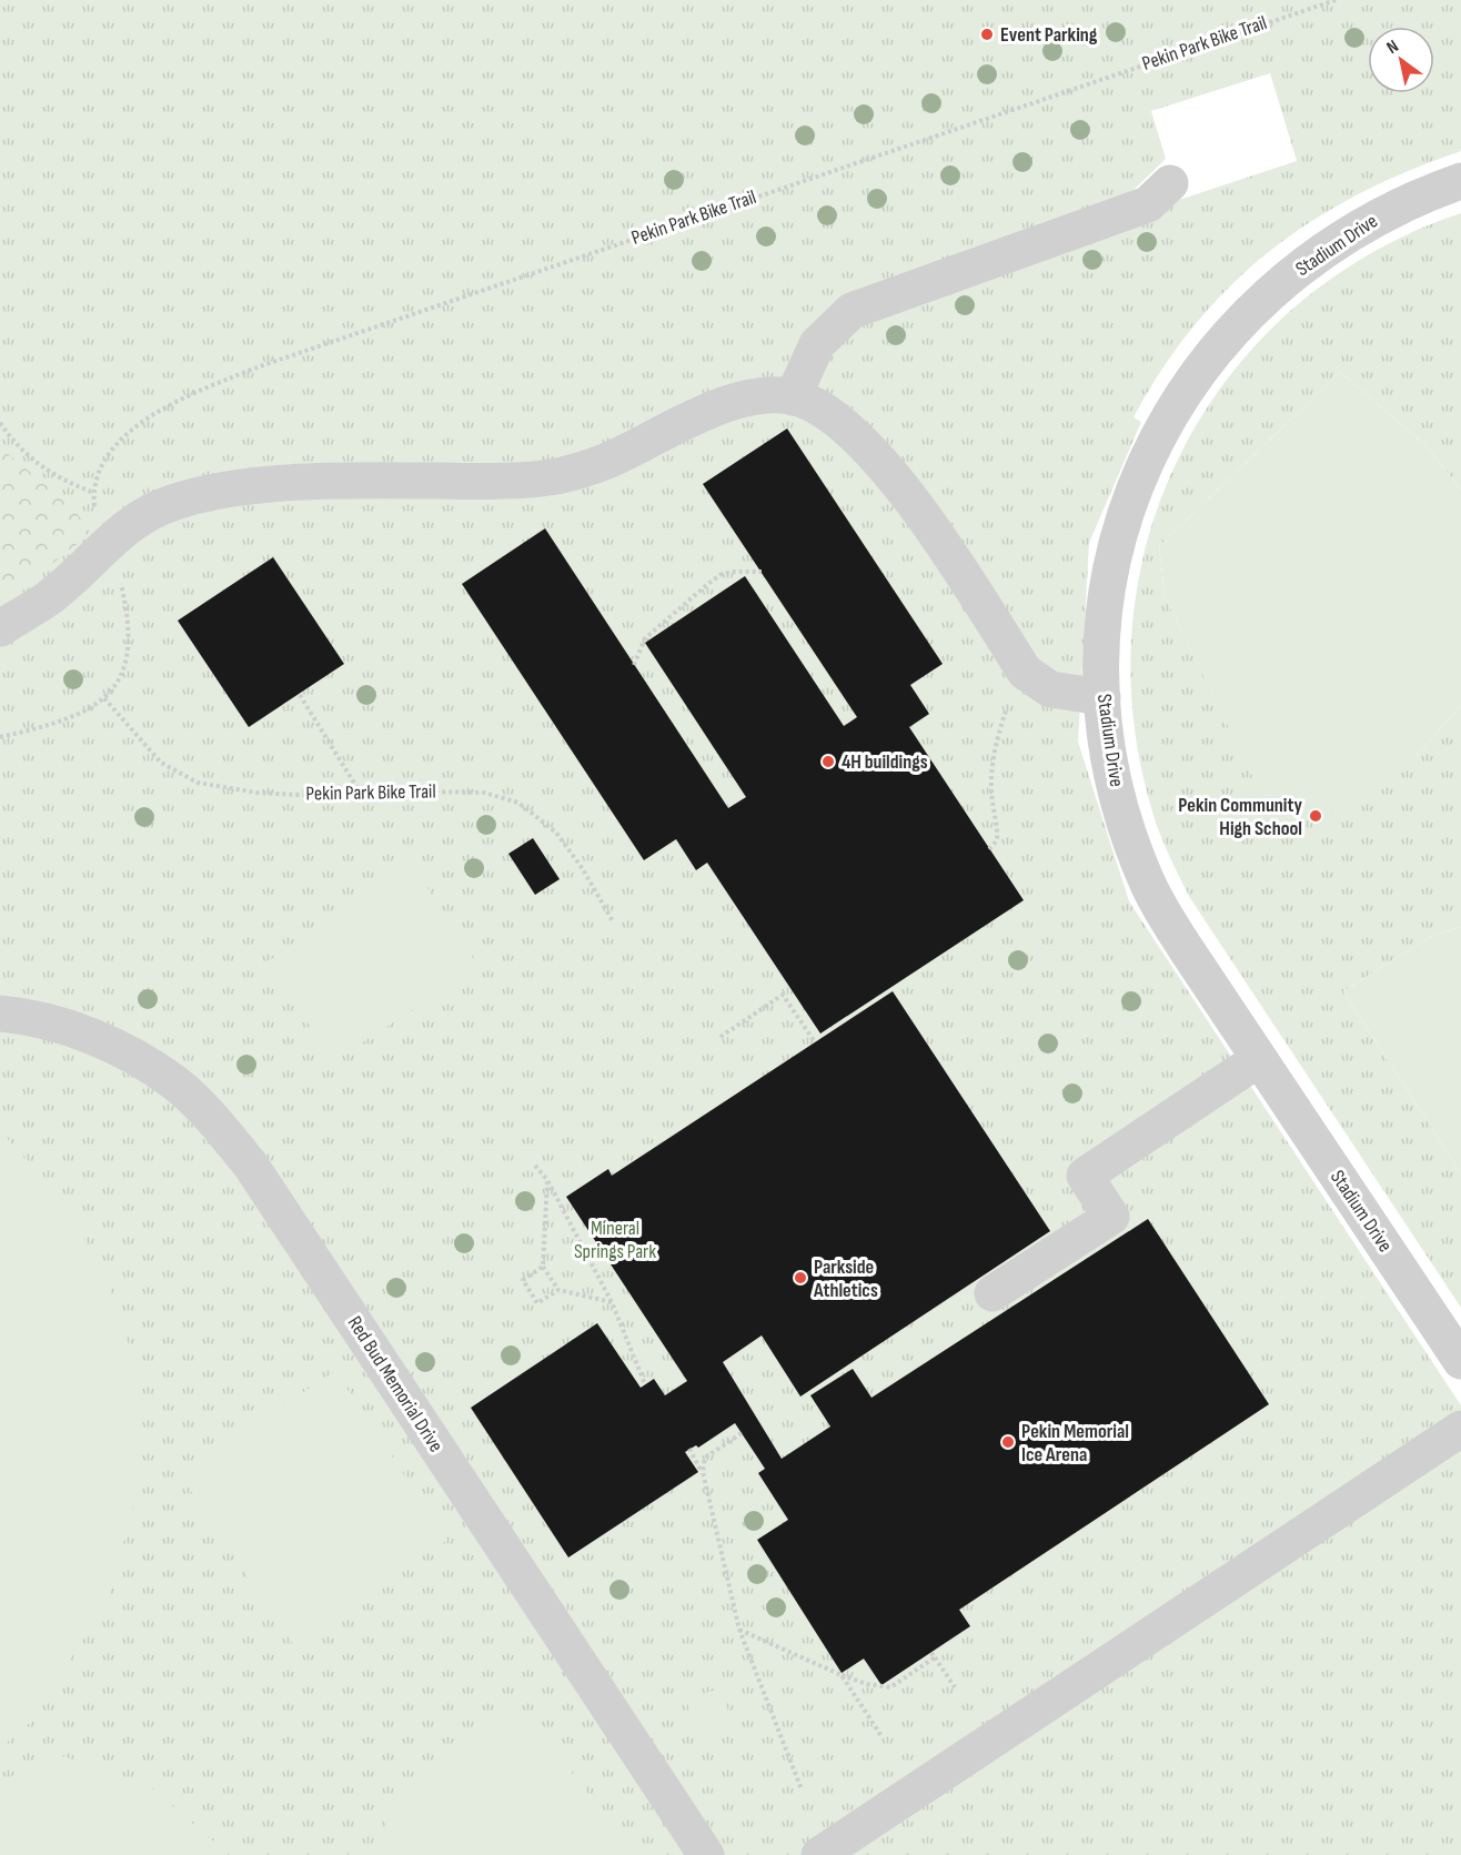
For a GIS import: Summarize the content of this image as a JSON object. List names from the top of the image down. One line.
{"streets":{"street":["Stadium Drive","Red Bud Memorial Drive"],"path":["Pekin Park Bike Trail"]},"parks":["Mineral Springs Park"],"places":["Event Parking","4H buildings","Pekin Community High School","Parkside Athletics","Pekin Memorial Ice Arena"],"north":"top left"}
